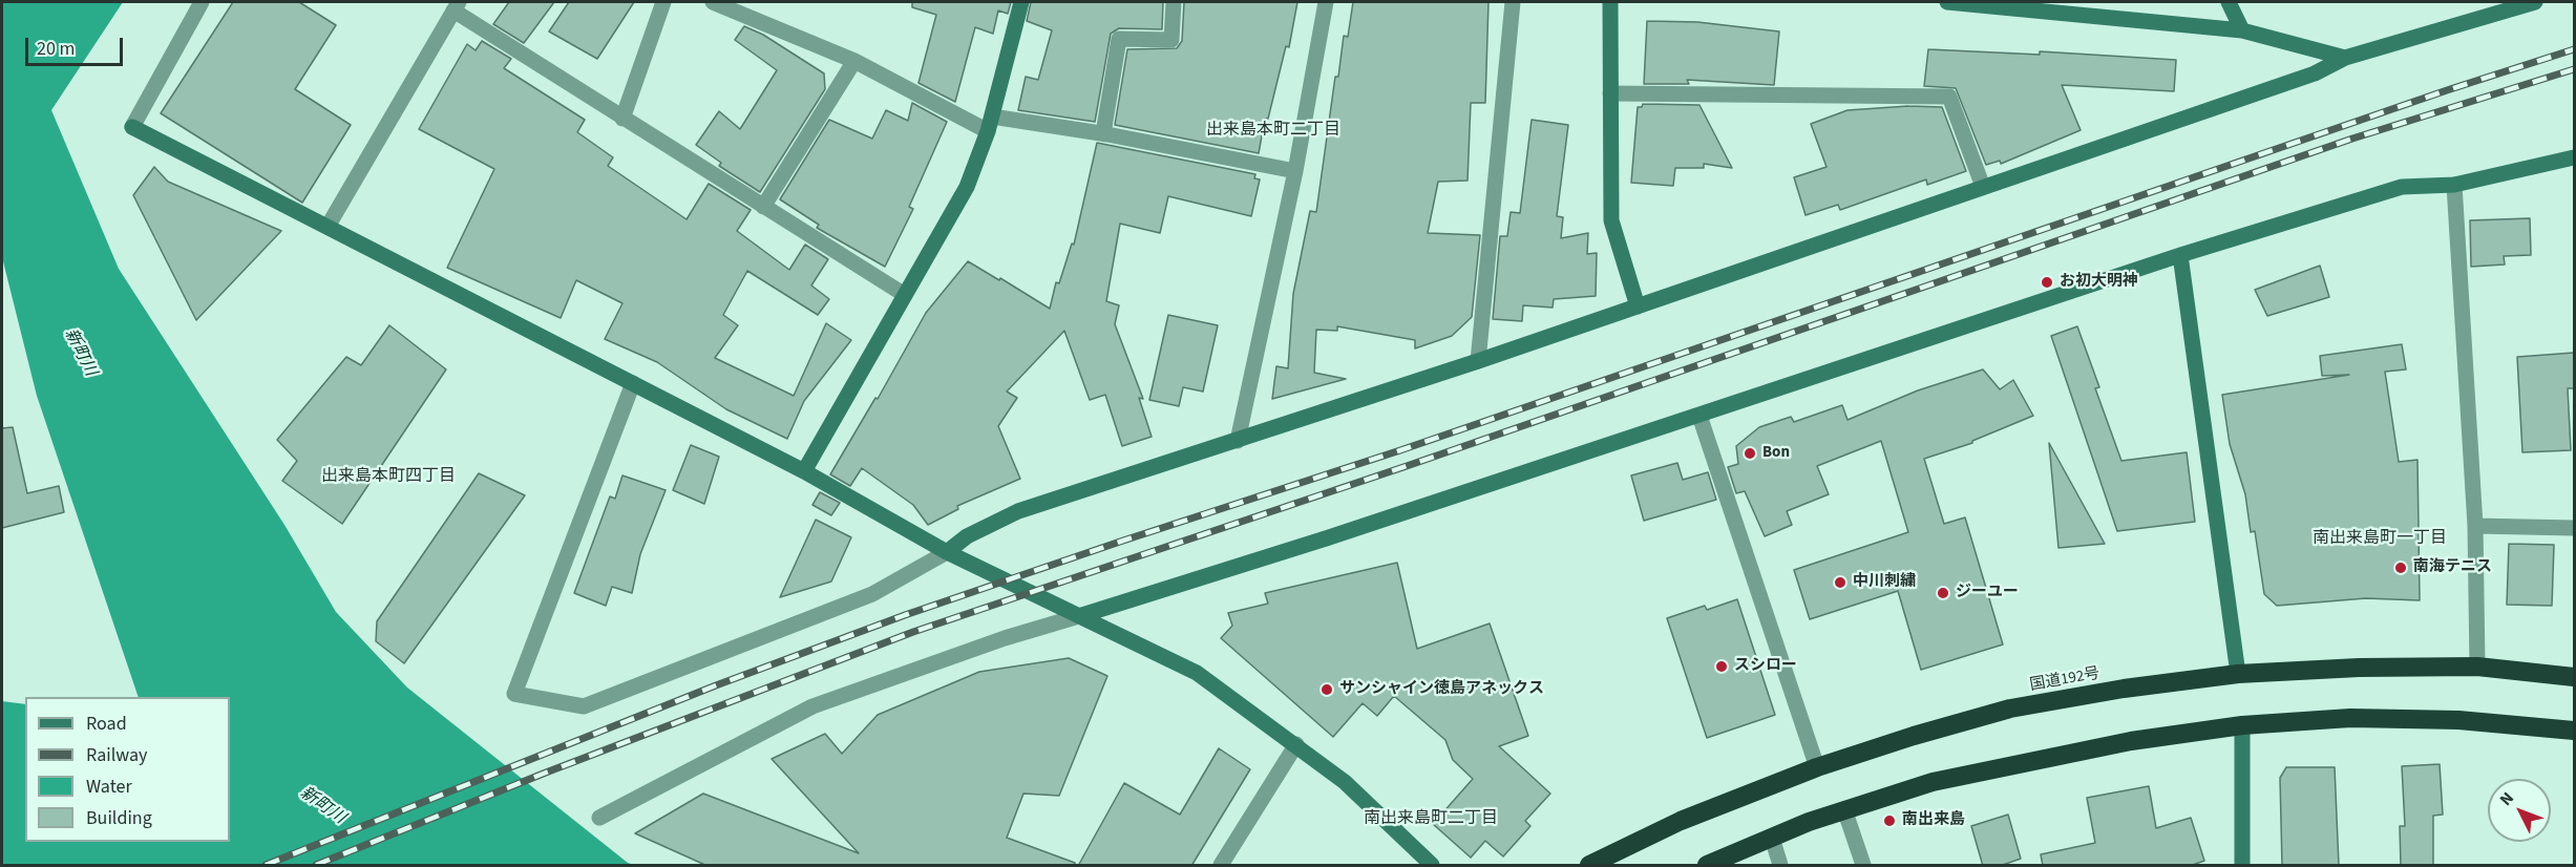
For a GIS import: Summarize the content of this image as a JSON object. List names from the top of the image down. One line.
{"streets":{"highway":["国道192号"]},"districts":["出来島本町二丁目","出来島本町四丁目","南出来島町一丁目","南出来島町二丁目"],"water":["新町川"],"places":["お初大明神","Bon","南海テニス","中川刺繍","ジーユー","スシロー","サンシャイン徳島アネックス","南出来島"],"legend":["Road","Railway","Water","Building"],"scale_bar":"20 m","north":"top left"}
